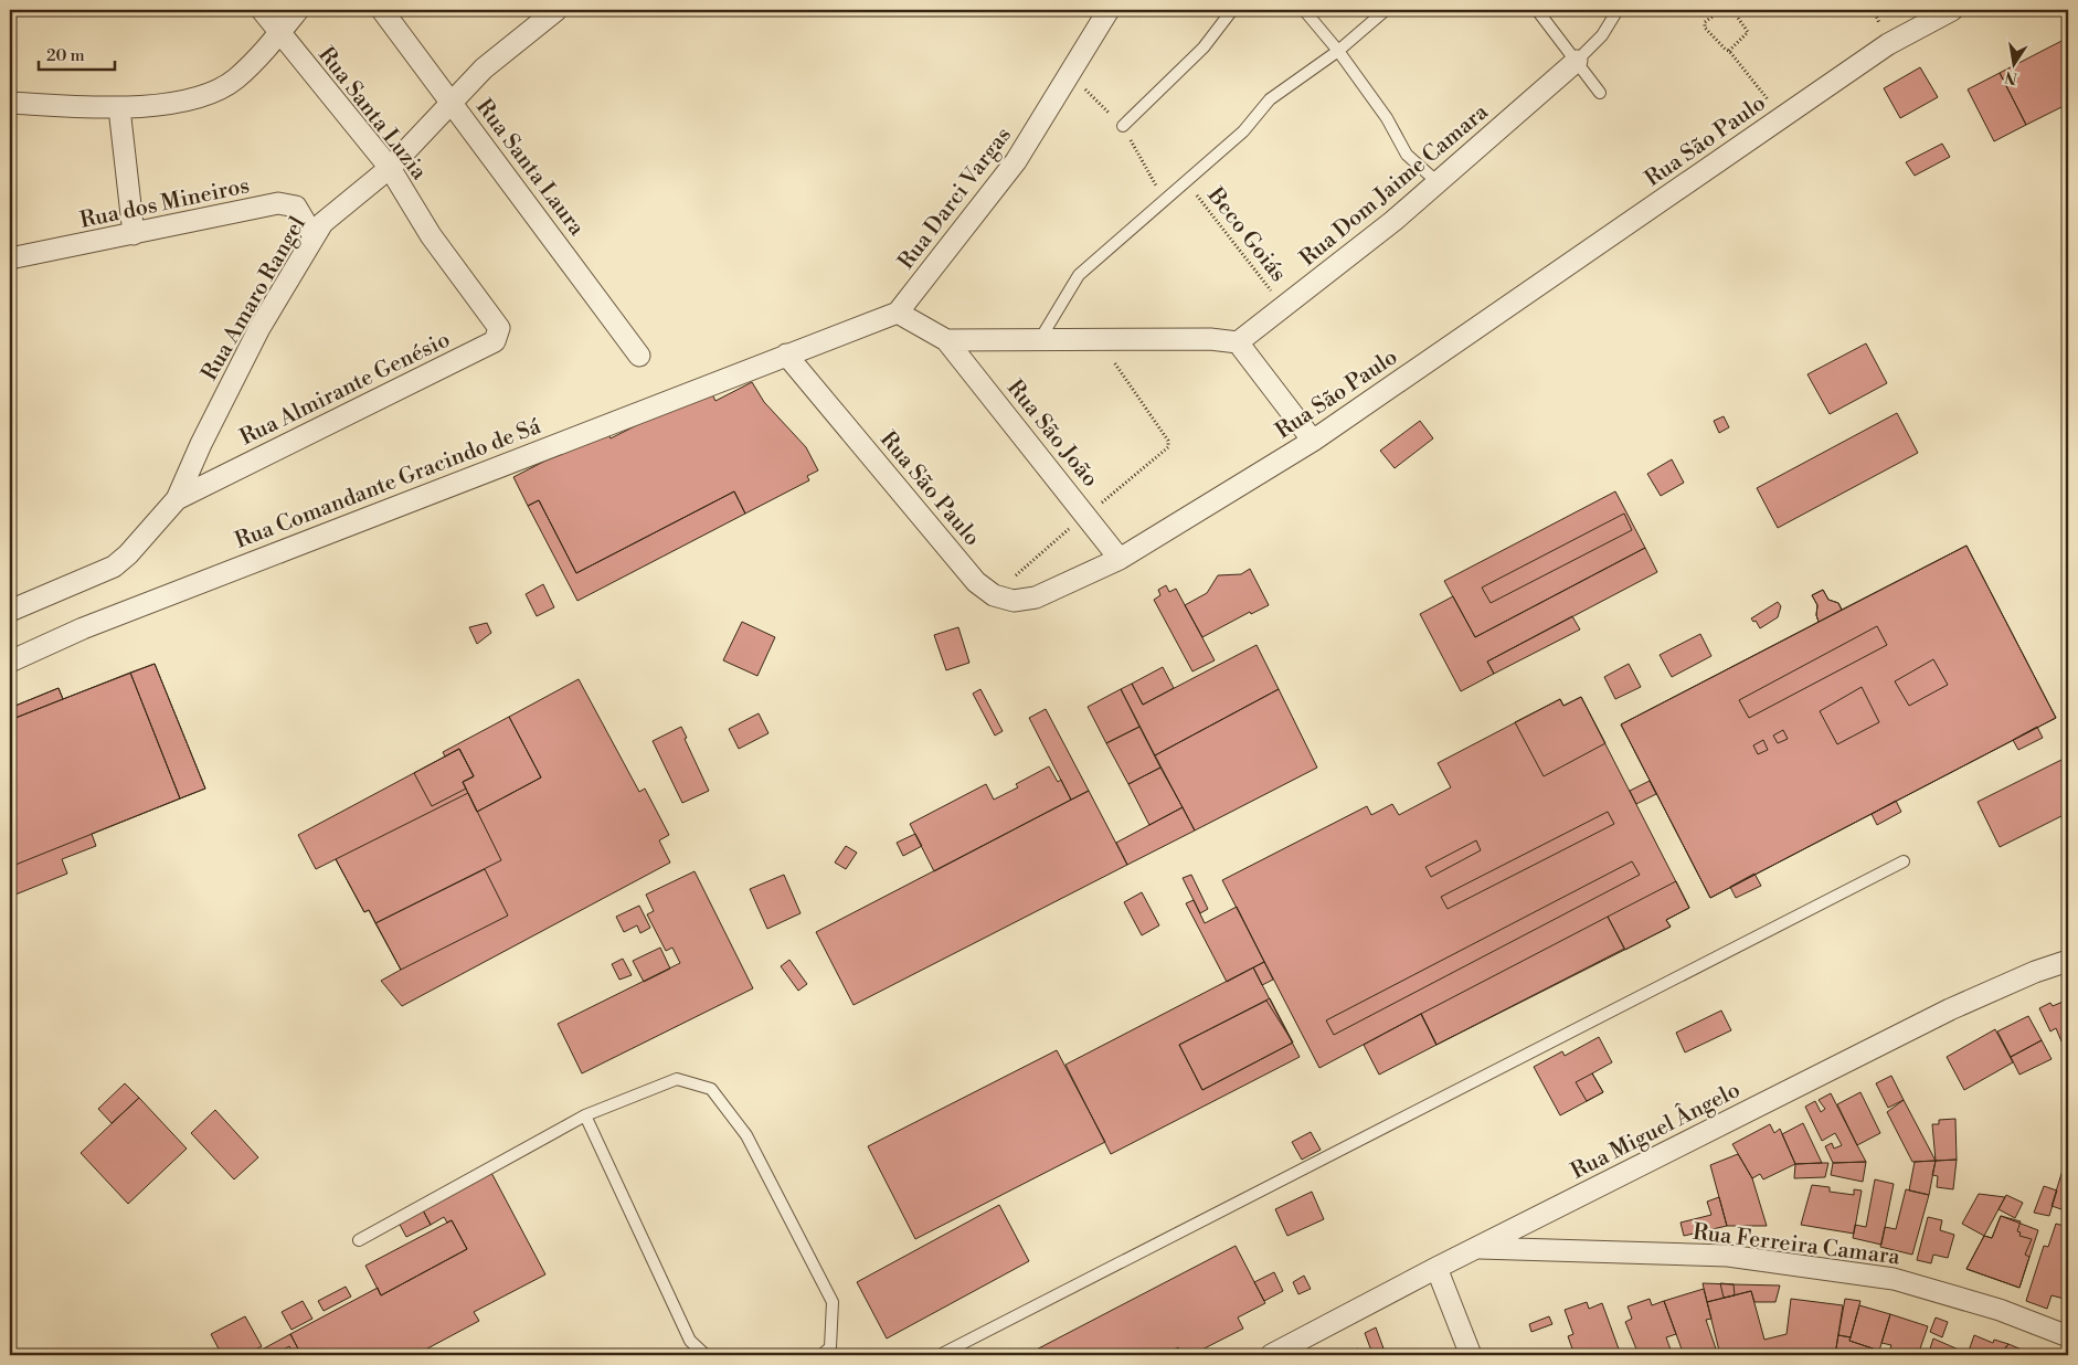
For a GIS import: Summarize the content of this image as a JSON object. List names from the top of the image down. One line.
{"streets":{"street":["Rua Santa Luzia","Rua São Paulo","Rua Santa Laura","Rua Dom Jaime Camara","Rua Darci Vargas","Rua dos Mineiros","Rua Amaro Rangel","Rua Almirante Genésio","Rua São João","Rua Comandante Gracindo de Sá","Rua Miguel Ângelo","Rua Ferreira Camara"],"path":["Beco Goiás"]},"crossings":[["Rua Santa Luzia","Rua Amaro Rangel"],["Rua Santa Luzia","Rua Almirante Genésio"],["Rua São Paulo","Rua São João"],["Rua São Paulo","Rua Comandante Gracindo de Sá"],["Rua Santa Laura","Rua Amaro Rangel"],["Rua Dom Jaime Camara","Beco Goiás"],["Rua dos Mineiros","Rua Amaro Rangel"],["Rua Amaro Rangel","Rua Almirante Genésio"],["Rua Miguel Ângelo","Rua Ferreira Camara"]],"scale_bar":"20 m","north":"bottom"}
